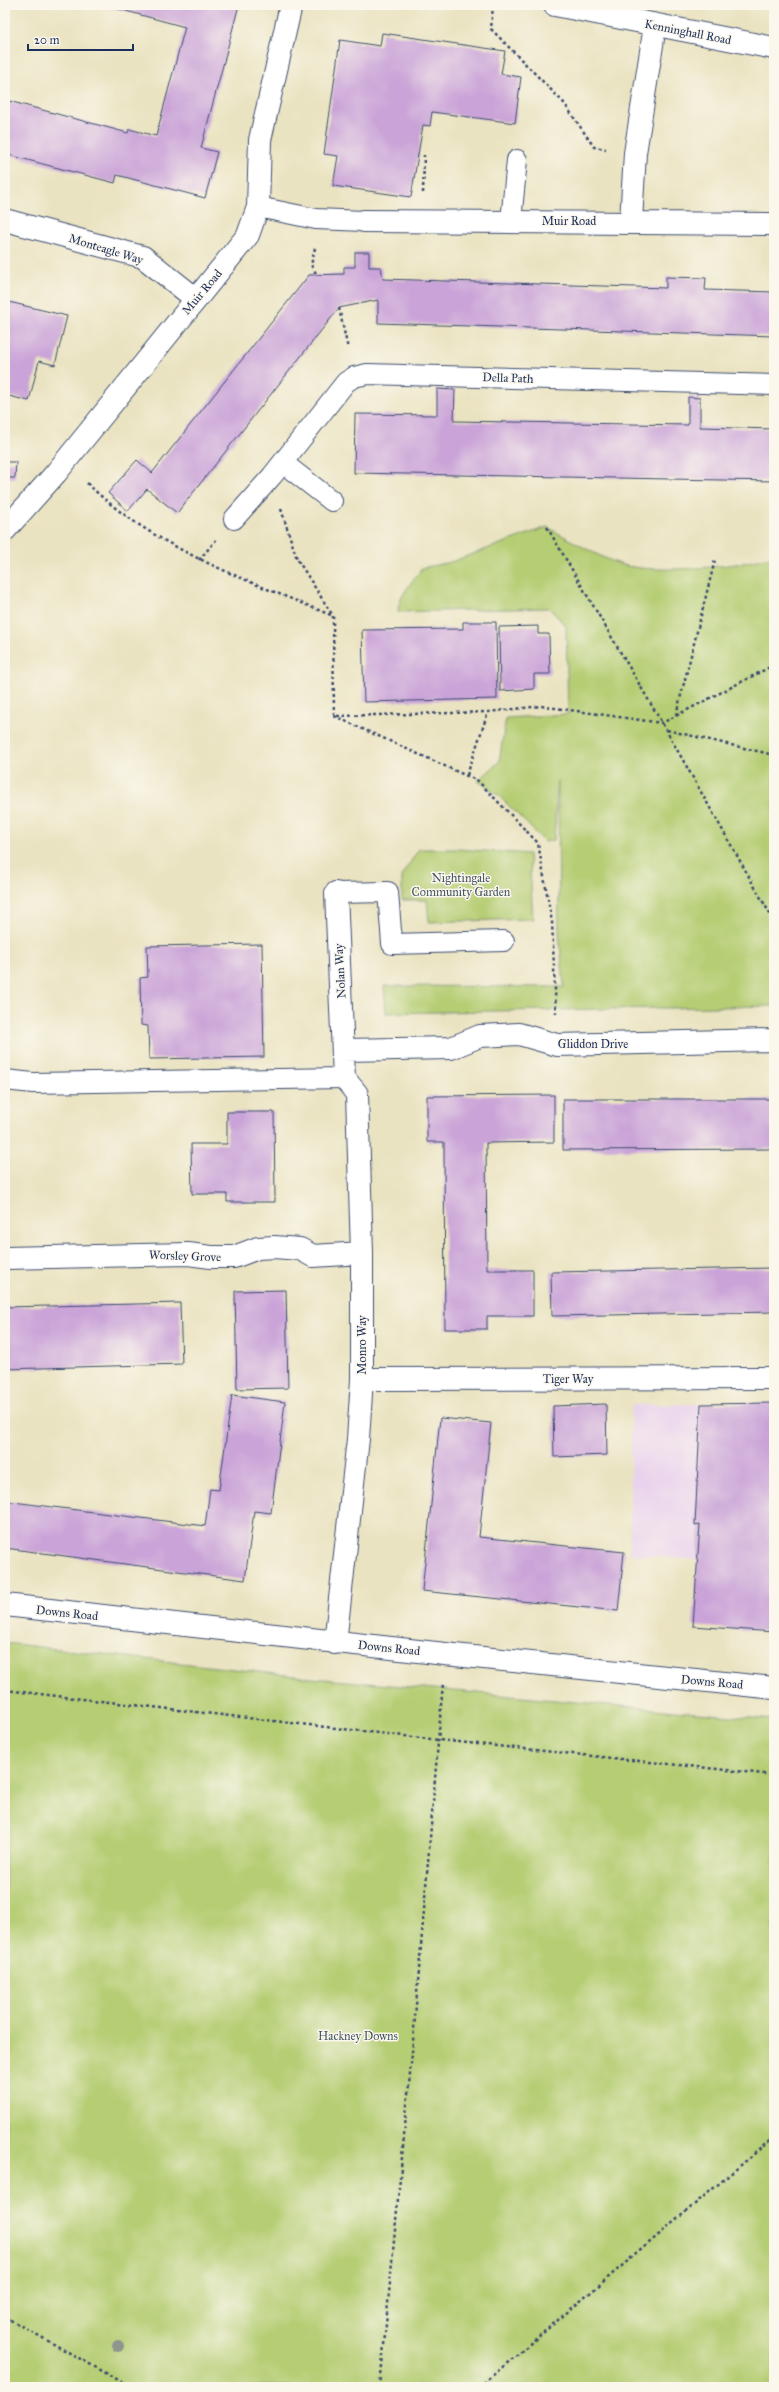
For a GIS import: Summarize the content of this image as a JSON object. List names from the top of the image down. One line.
{"streets":{"street":["Kenninghall Road","Muir Road","Monteagle Way","Nolan Way","Gliddon Drive","Worsley Grove","Monro Way","Tiger Way","Downs Road"],"lane":["Della Path"]},"crossings":[["Muir Road","Monteagle Way"],["Nolan Way","Gliddon Drive"],["Worsley Grove","Monro Way"],["Monro Way","Tiger Way"],["Monro Way","Downs Road"]],"parks":["Nightingale Community Garden","Hackney Downs"],"scale_bar":"20 m"}
